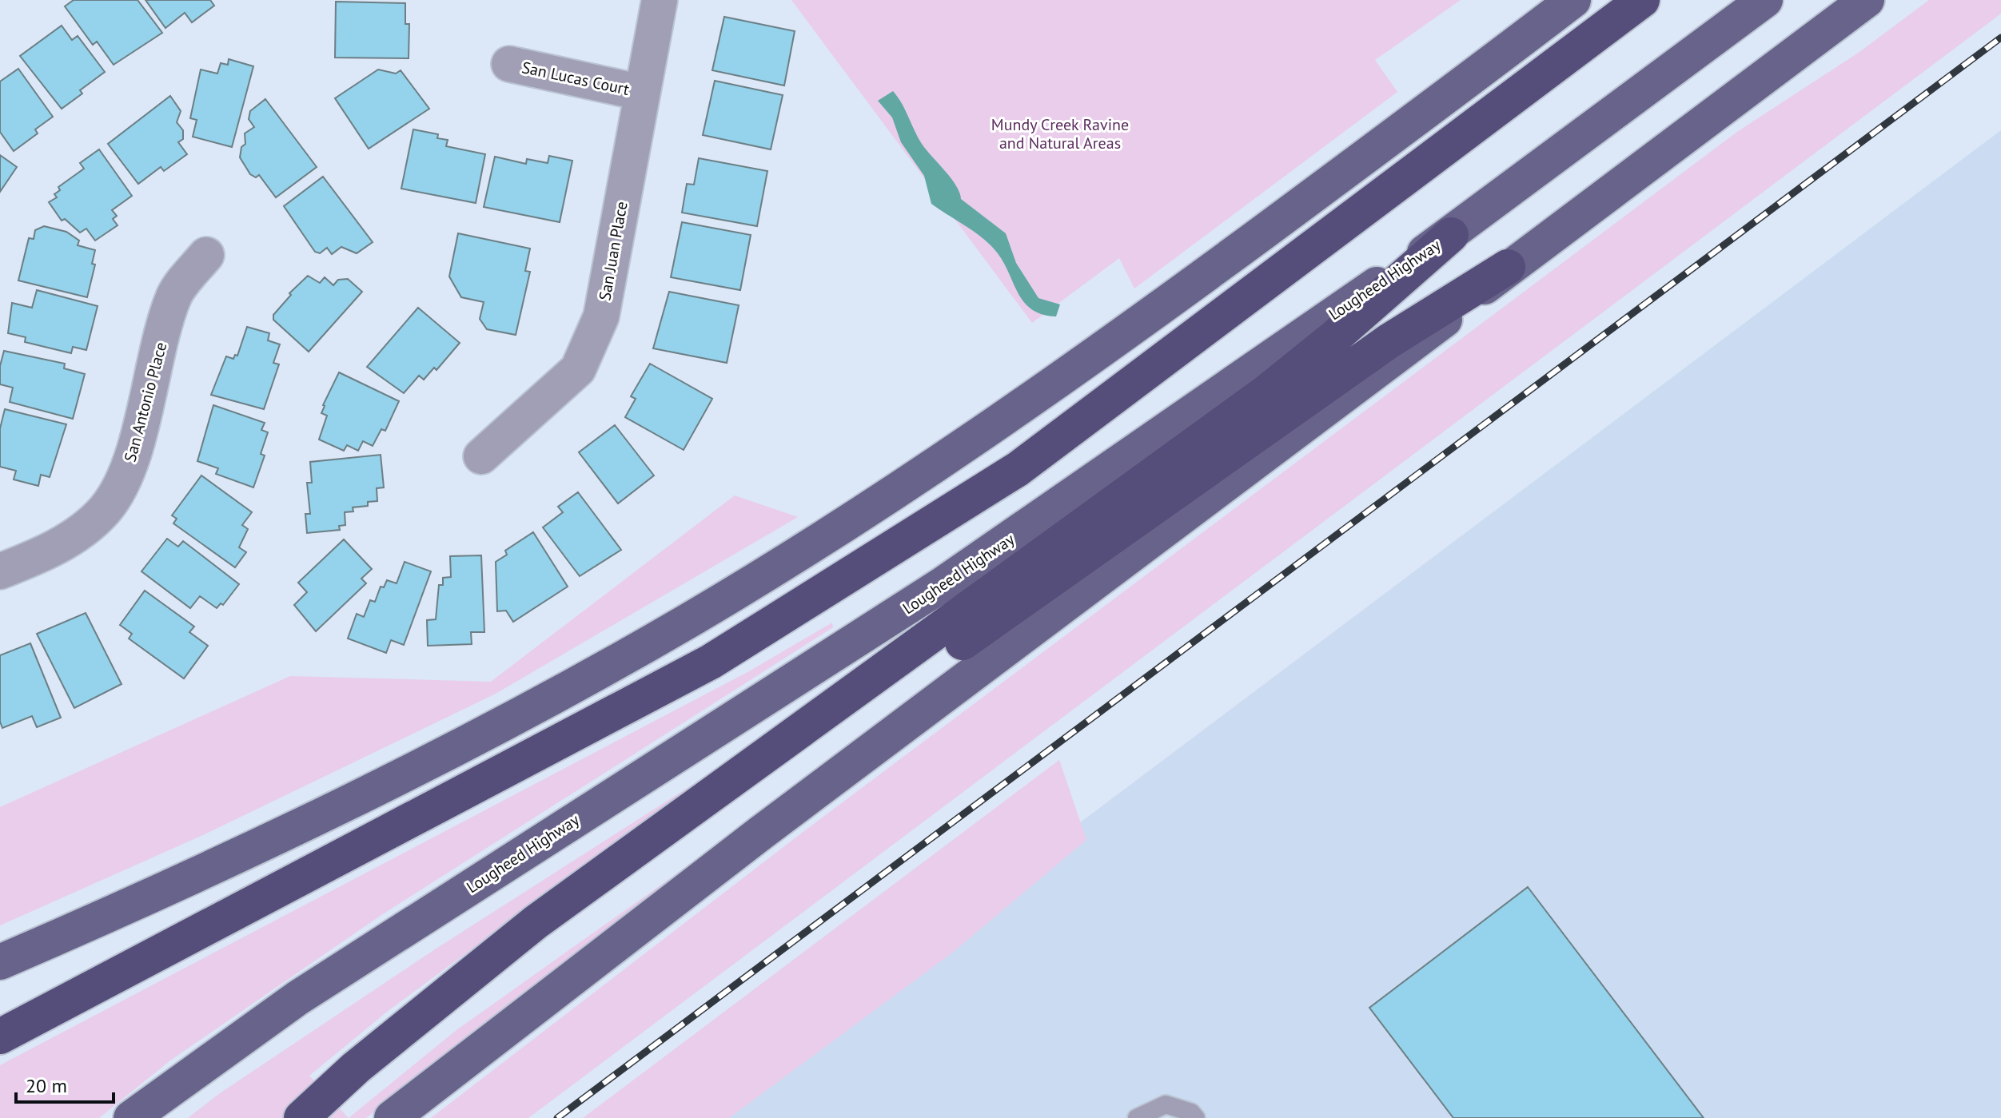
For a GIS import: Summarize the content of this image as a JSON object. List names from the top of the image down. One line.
{"streets":{"main road":["Lougheed Highway"],"street":["San Lucas Court","San Juan Place","San Antonio Place"]},"crossings":[["San Lucas Court","San Juan Place"]],"parks":["Mundy Creek Ravine and Natural Areas"],"scale_bar":"20 m"}
